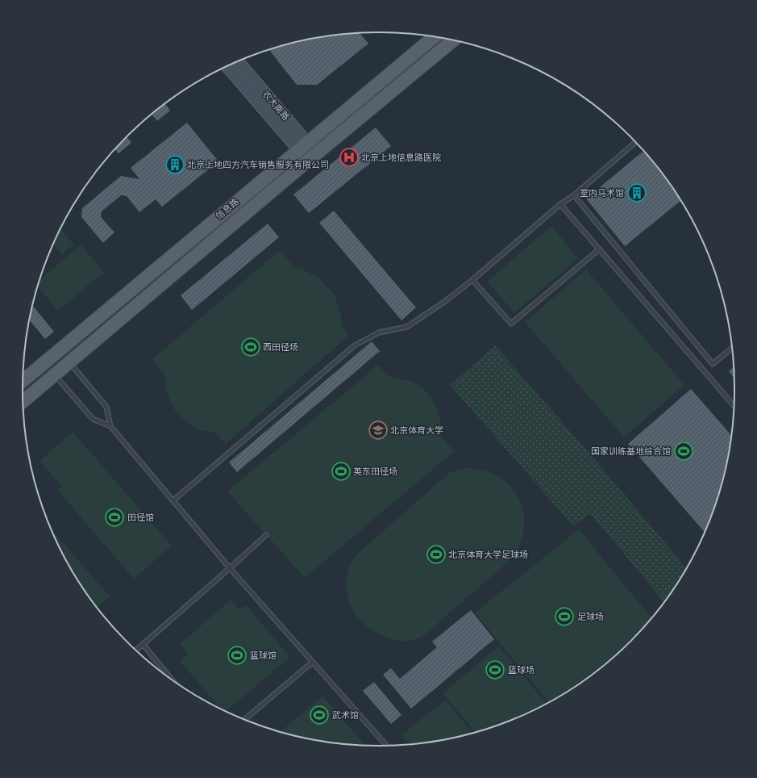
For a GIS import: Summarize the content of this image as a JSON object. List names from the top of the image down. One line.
{"streets":{"main road":["农大南路","信息路"]},"crossings":[["农大南路","信息路"]],"places":{"hospital":["北京上地信息路医院"],"building":["北京上地四方汽车销售服务有限公司","室内马术馆"],"sports":["西田径场","国家训练基地综合馆","英东田径场","田径馆","北京体育大学足球场","足球场","篮球馆","篮球场","武术馆"],"school or university":["北京体育大学"]}}
